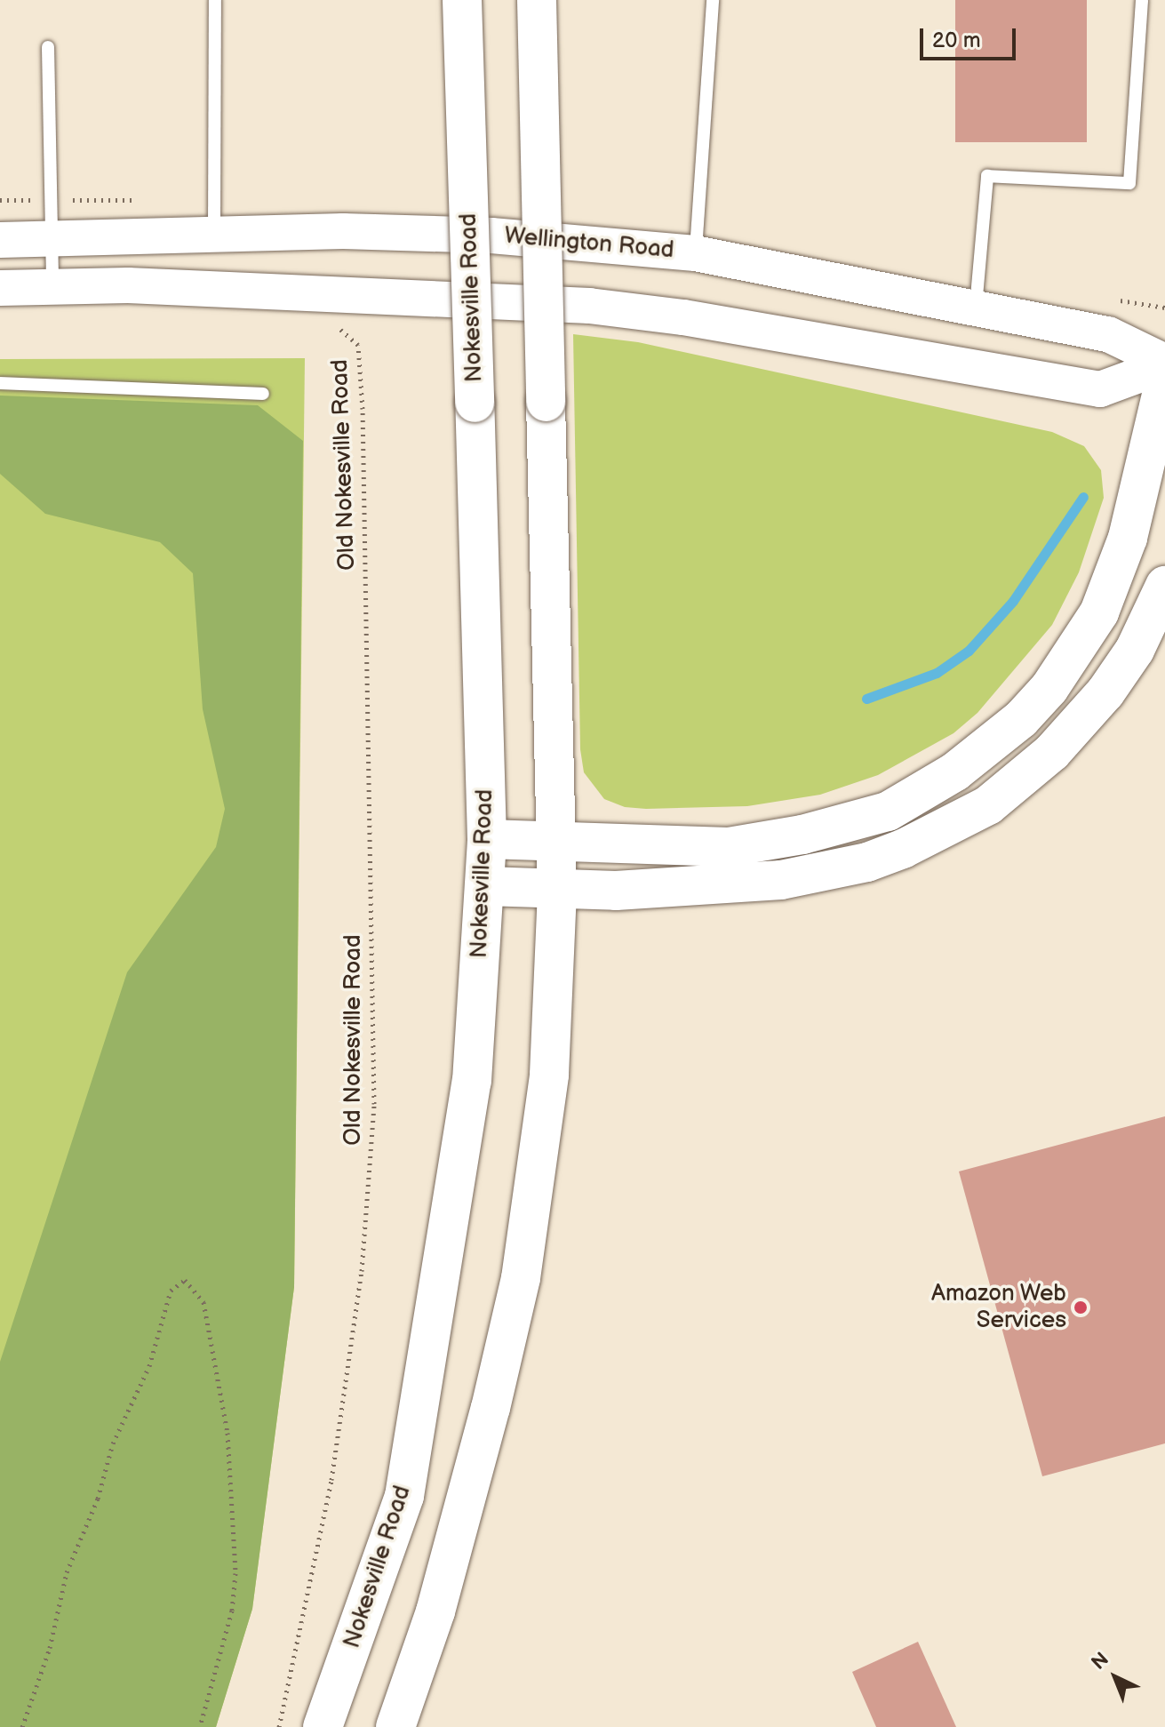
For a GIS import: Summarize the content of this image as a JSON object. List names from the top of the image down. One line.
{"streets":{"highway":["Nokesville Road"],"main road":["Wellington Road"],"path":["Old Nokesville Road"]},"places":["Amazon Web Services"],"scale_bar":"20 m","north":"top left"}
